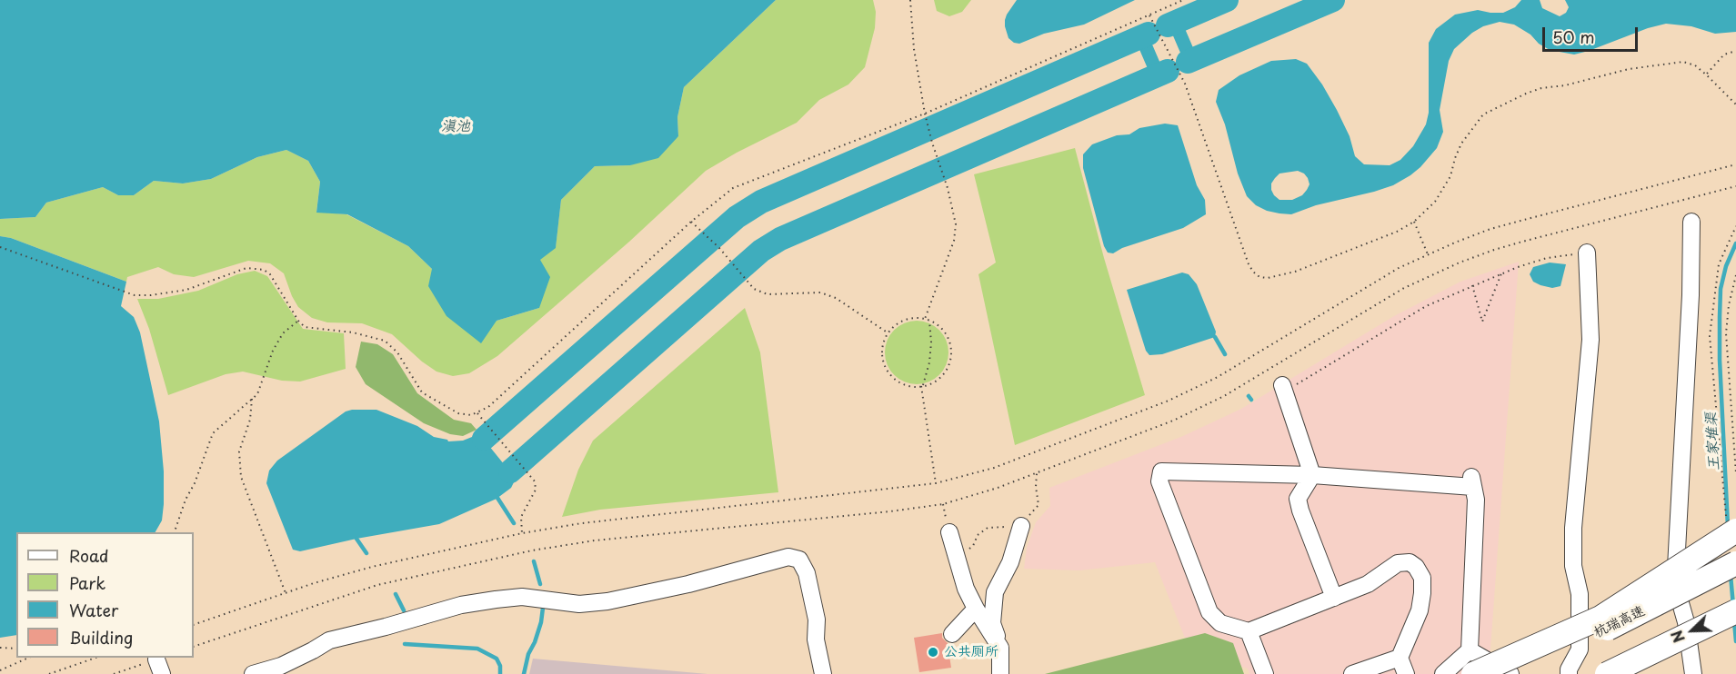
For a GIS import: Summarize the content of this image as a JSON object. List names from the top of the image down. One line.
{"streets":{"highway":["杭瑞高速"]},"water":["滇池","王家堆渠"],"places":["公共厕所"],"legend":["Road","Park","Water","Building"],"scale_bar":"50 m","north":"bottom left"}
